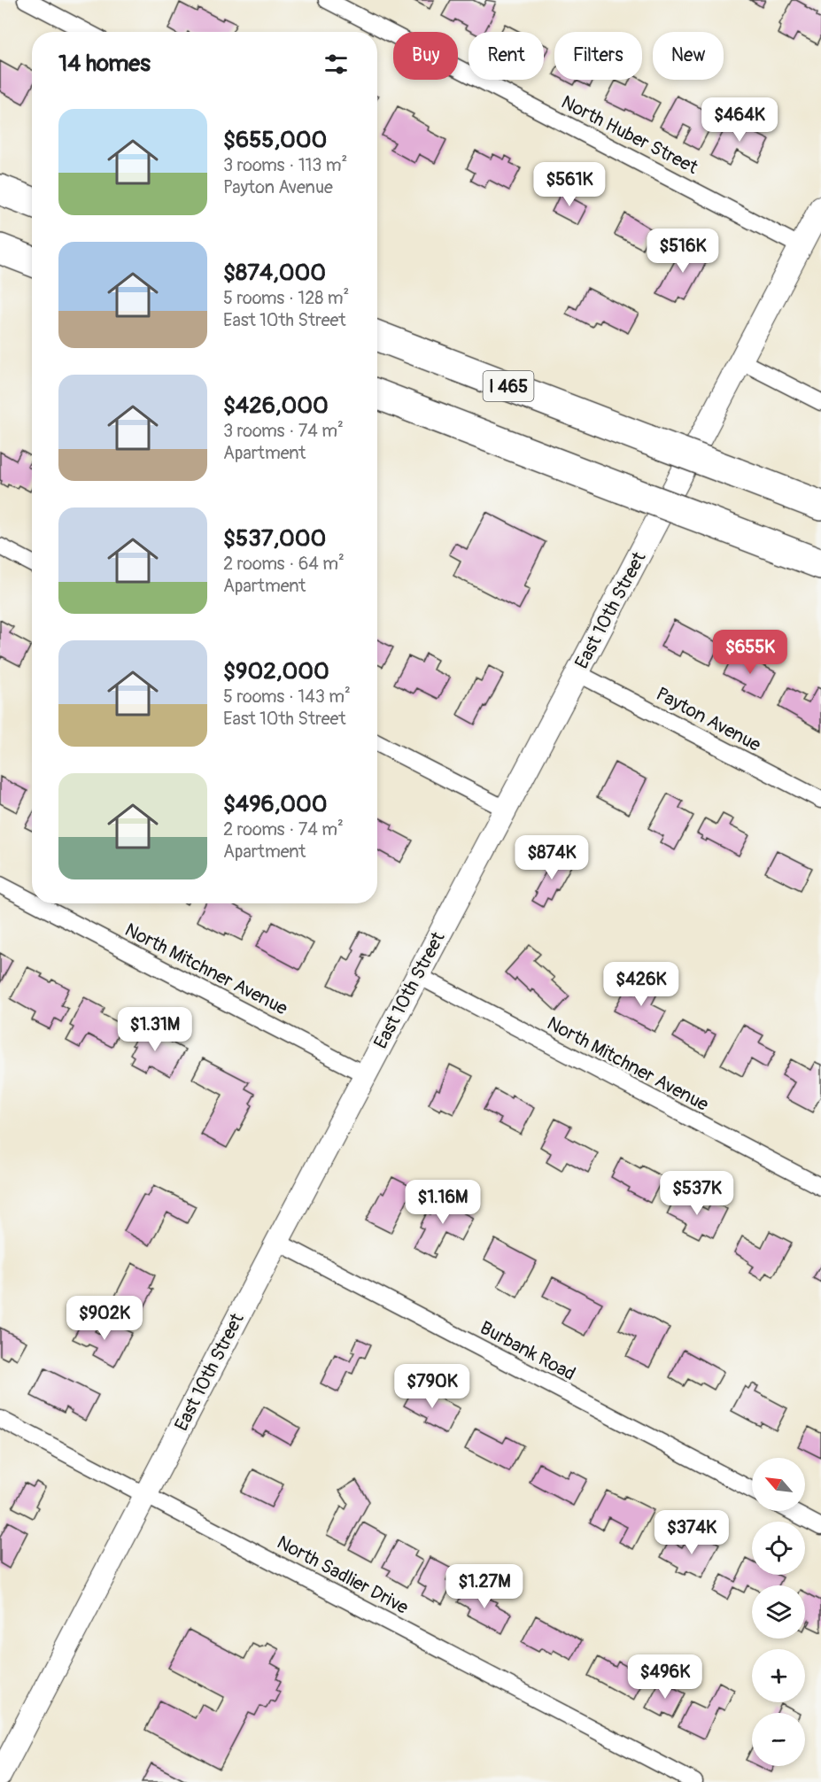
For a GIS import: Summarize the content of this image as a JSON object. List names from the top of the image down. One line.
{"streets":{"highway":["I 465"],"main road":["East 10th Street"],"street":["North Huber Street","Payton Avenue","North Mitchner Avenue","Burbank Road","North Sadlier Drive"]},"crossings":[["North Huber Street","East 10th Street"],["East 10th Street","Payton Avenue"],["East 10th Street","North Mitchner Avenue"],["East 10th Street","Burbank Road"],["East 10th Street","North Sadlier Drive"]],"north":"top left","page":{"chip":["Buy","Rent","Filters","New"],"heading":"14 homes","list":[{"name":"$655,000","note":"3 rooms · 113 m² · Payton Avenue"},{"name":"$874,000","note":"5 rooms · 128 m² · East 10th Street"},{"name":"$426,000","note":"3 rooms · 74 m² · Apartment"},{"name":"$537,000","note":"2 rooms · 64 m² · Apartment"},{"name":"$902,000","note":"5 rooms · 143 m² · East 10th Street"},{"name":"$496,000","note":"2 rooms · 74 m² · Apartment"}],"price":["$464K","$561K","$516K","$655K","$874K","$426K","$1.31M","$537K","$1.16M","$902K","$790K","$374K","$1.27M","$496K"],"map_buttons":["+","−"]}}
